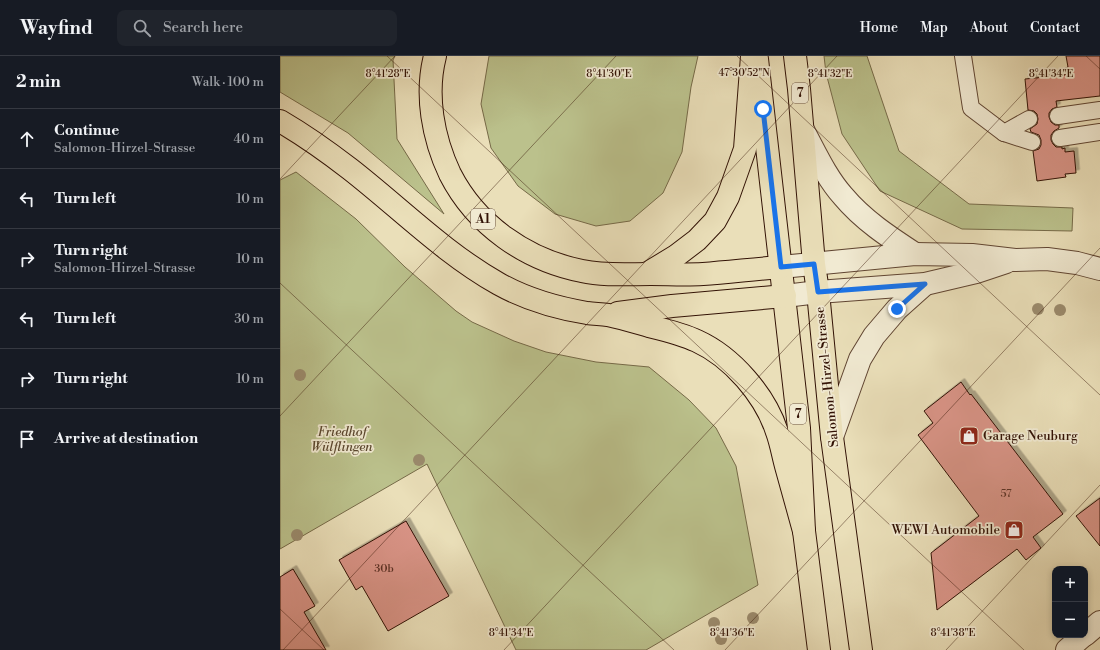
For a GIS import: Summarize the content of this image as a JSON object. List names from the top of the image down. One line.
{"streets":{"main road":["7","A1","Salomon-Hirzel-Strasse"]},"crossings":[["7","A1"]],"parks":["Friedhof Wülflingen"],"places":{"shop":["Garage Neuburg","WEWI Automobile"]},"house_numbers":["57","30b"],"page":{"header":"Wayfind","search":"Search here","nav":["Home","Map","About","Contact"],"heading":["2 min","Walk · 100 m"],"list":[["Continue","Salomon-Hirzel-Strasse","40 m"],["Turn left","10 m"],["Turn right","Salomon-Hirzel-Strasse","10 m"],["Turn left","30 m"],["Turn right","10 m"],"Arrive at destination"],"map_buttons":["+","−"]},"coordinates":["47°30'52\"N","8°41'28\"E","8°41'30\"E","8°41'32\"E","8°41'34\"E","8°41'36\"E","8°41'38\"E"]}
